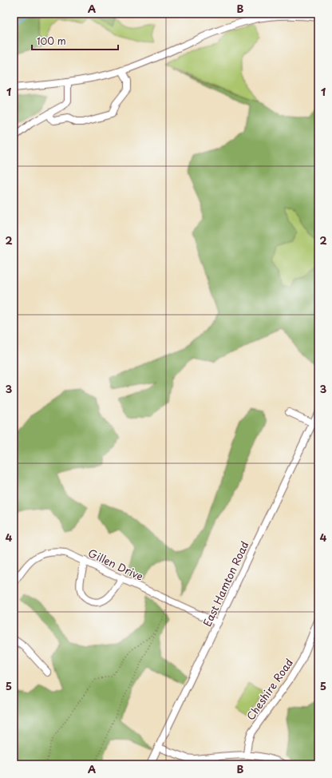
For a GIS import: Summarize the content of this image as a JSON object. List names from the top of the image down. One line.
{"streets":{"street":["Gillen Drive","East Hamton Road","Cheshire Road"]},"crossings":[["Gillen Drive","East Hamton Road"]],"scale_bar":"100 m","grid":{"columns":["A","B"],"rows":["1","2","3","4","5"]}}
